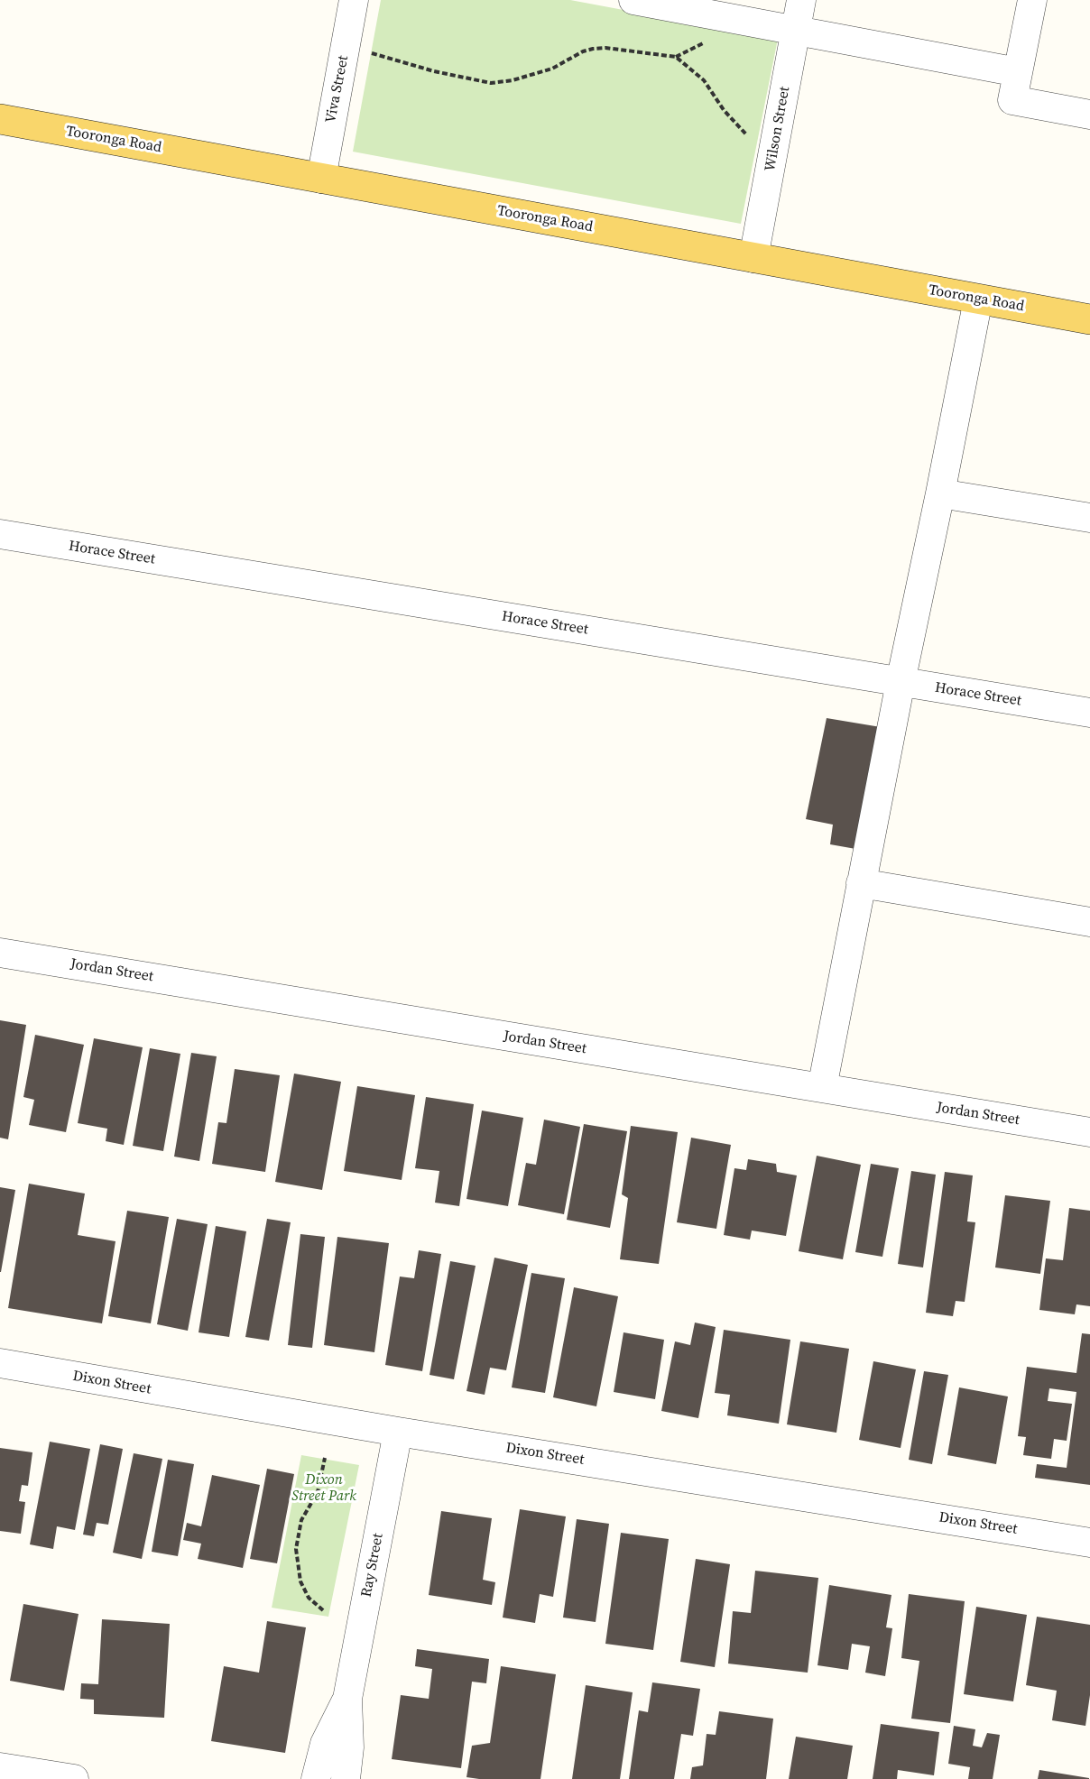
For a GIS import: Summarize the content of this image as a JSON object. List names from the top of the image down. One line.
{"streets":{"main road":["Tooronga Road"],"street":["Viva Street","Wilson Street","Horace Street","Jordan Street","Dixon Street","Ray Street"]},"crossings":[["Viva Street","Tooronga Road"],["Wilson Street","Tooronga Road"],["Dixon Street","Ray Street"]],"parks":["Dixon Street Park"]}
